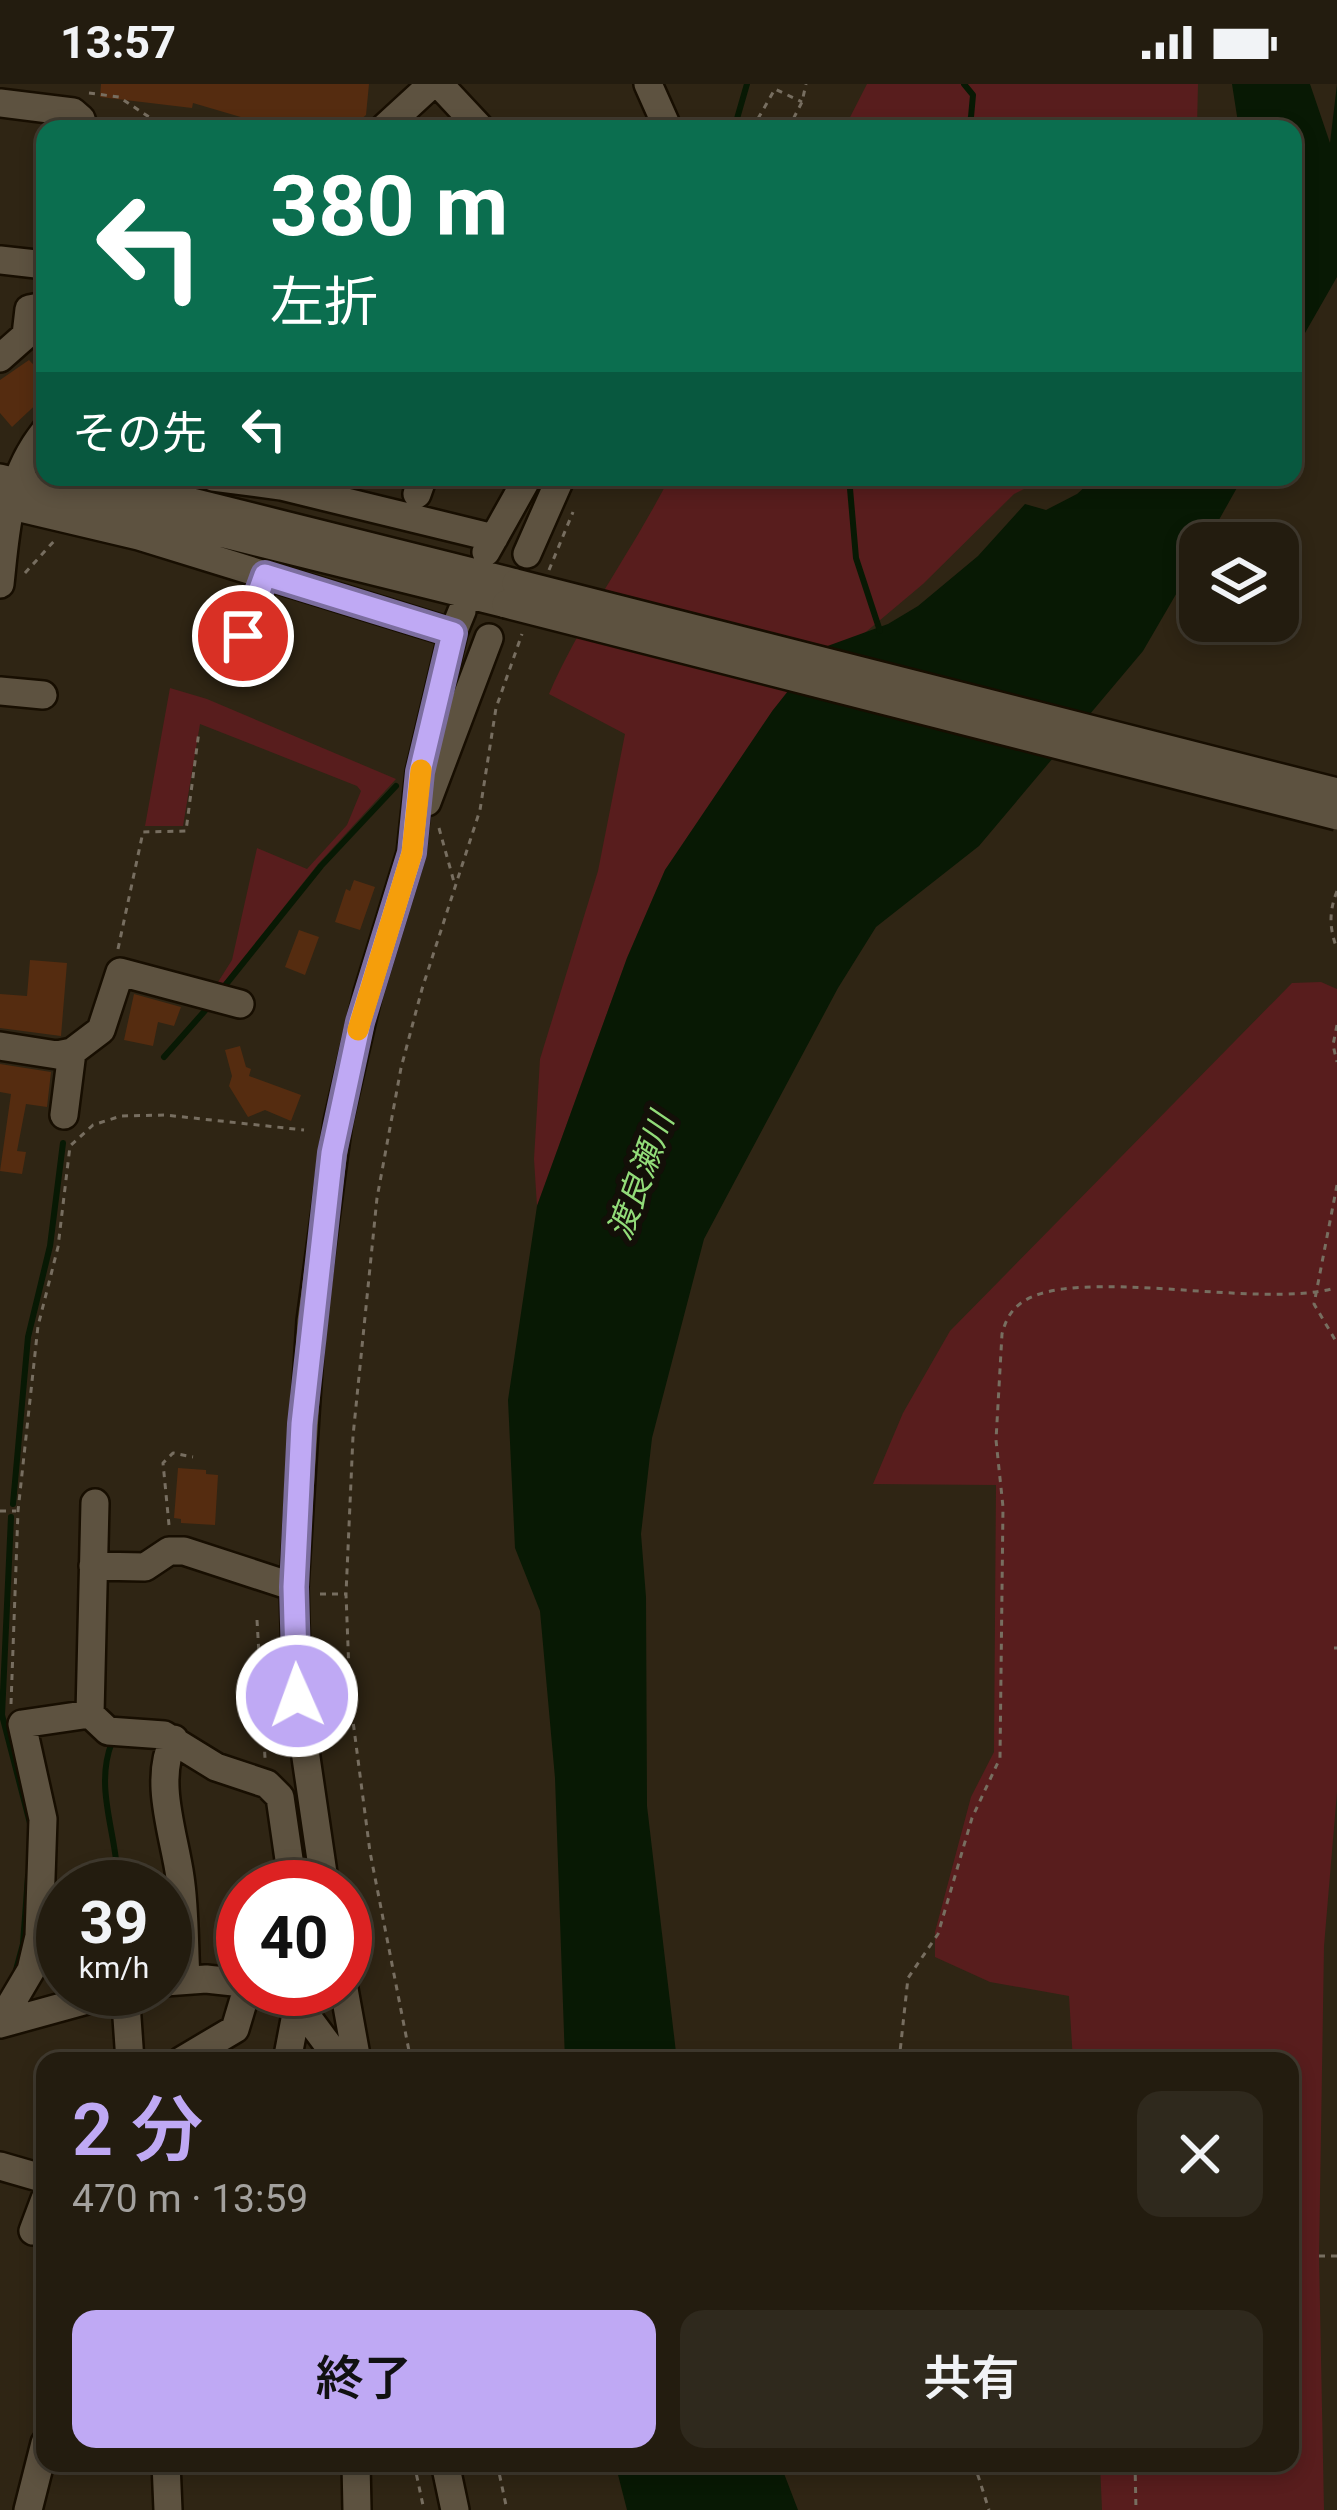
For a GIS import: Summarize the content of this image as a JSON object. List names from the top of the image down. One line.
{"water":["渡良瀬川"],"page":{"status":"13:57","turn":["380 m","左折"],"then":"その先","speed":"39 km/h","limit":"40","heading":["2 分","470 m · 13:59"],"buttons":["終了","共有"]}}
